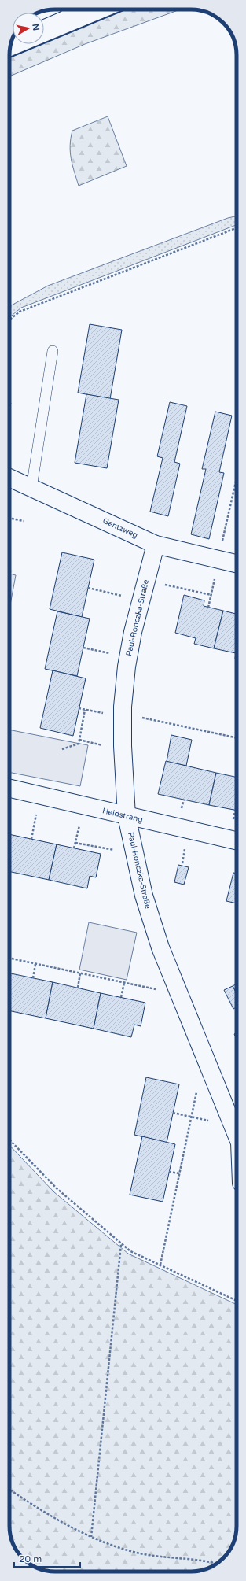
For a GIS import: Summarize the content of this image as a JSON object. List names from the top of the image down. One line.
{"streets":{"main road":["Gentzweg","Paul-Ronczka-Straße","Heidstrang"]},"crossings":[["Gentzweg","Paul-Ronczka-Straße"],["Paul-Ronczka-Straße","Heidstrang"]],"scale_bar":"20 m","north":"right"}
